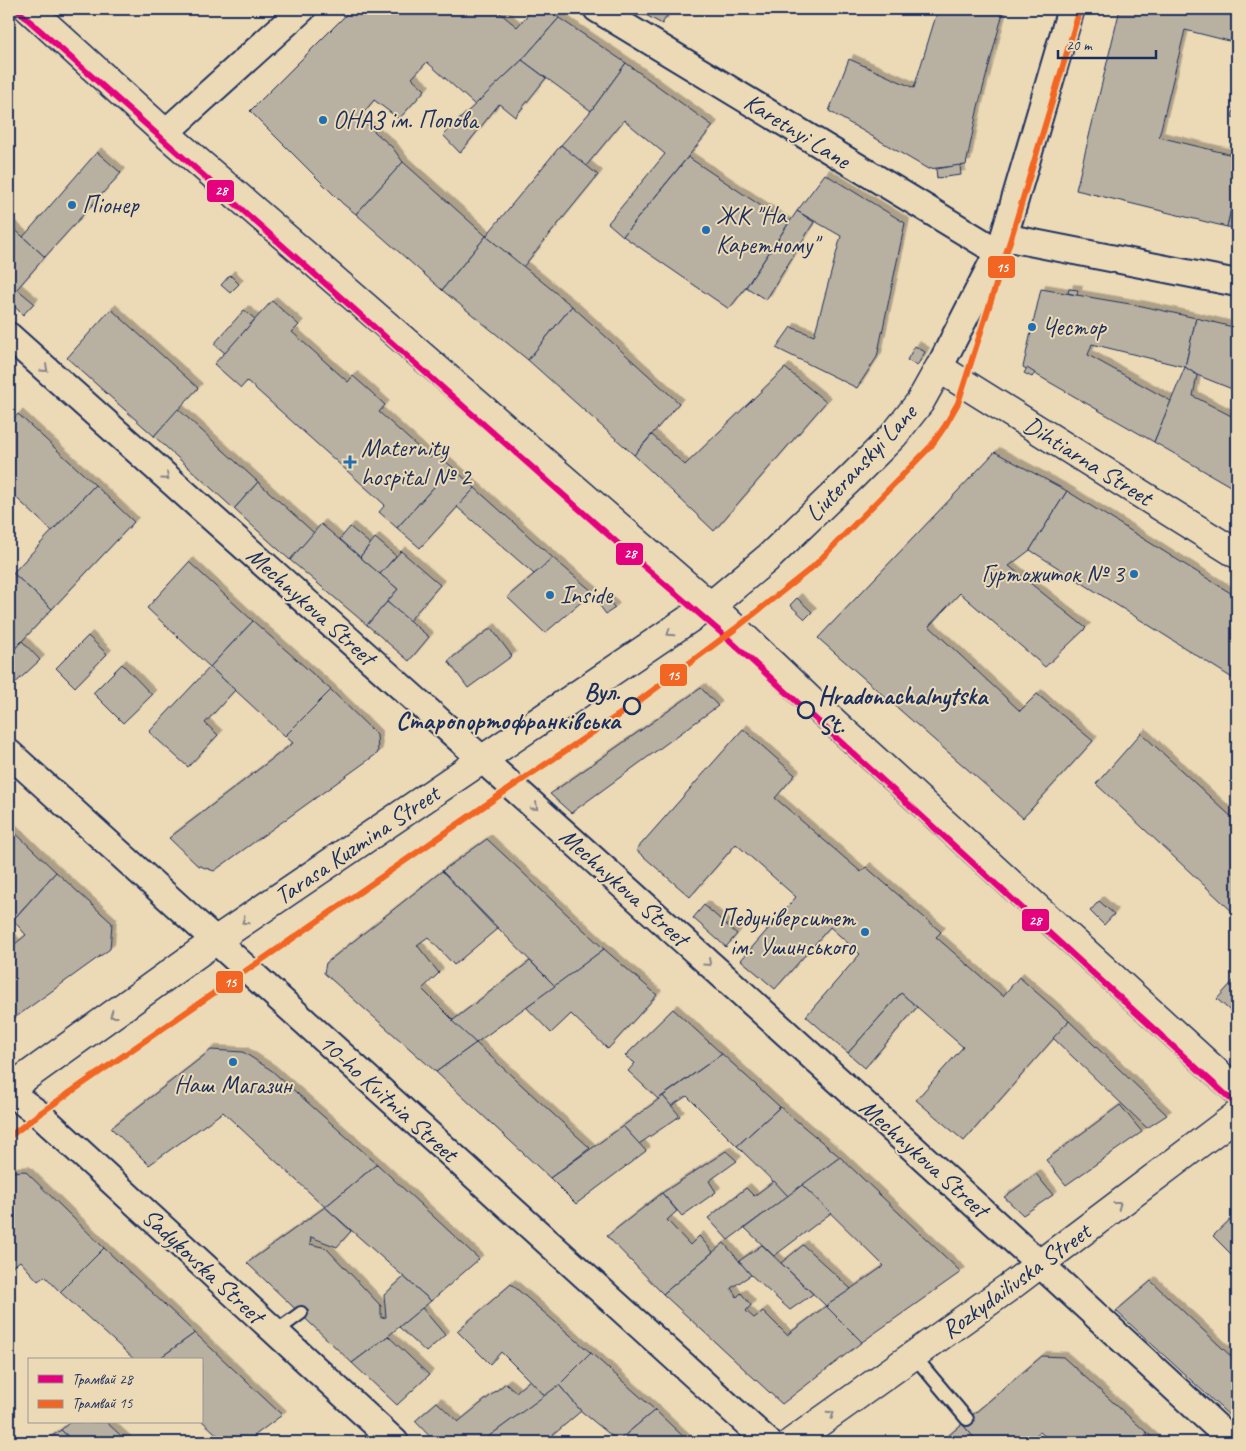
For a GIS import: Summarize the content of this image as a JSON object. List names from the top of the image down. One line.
{"streets":{"street":["Karetnyi Lane","Dihtiarna Street","Liuteranskyi Lane","Mechnykova Street","Tarasa Kuzmina Street","10-ho Kvitnia Street","Sadykovska Street","Rozkydailivska Street"]},"crossings":[["Karetnyi Lane","Liuteranskyi Lane"],["Dihtiarna Street","Liuteranskyi Lane"],["Liuteranskyi Lane","Tarasa Kuzmina Street"],["Mechnykova Street","Tarasa Kuzmina Street"],["Mechnykova Street","Rozkydailivska Street"],["Tarasa Kuzmina Street","10-ho Kvitnia Street"],["Tarasa Kuzmina Street","Sadykovska Street"]],"one_way":["Mechnykova Street","Tarasa Kuzmina Street","Rozkydailivska Street"],"places":{"other":["ОНАЗ ім. Попова","Піонер","ЖК \"На Каретному\"","Честор","Гуртожиток № 3","Inside","Вул. Старопортофранківська","Hradonachalnytska St.","Педуніверситет ім. Ушинського","Наш Магазин"],"health":["Maternity hospital № 2"]},"lines":["tram line 28","tram line 15"],"legend":["Трамвай 28","Трамвай 15"],"scale_bar":"20 m"}
